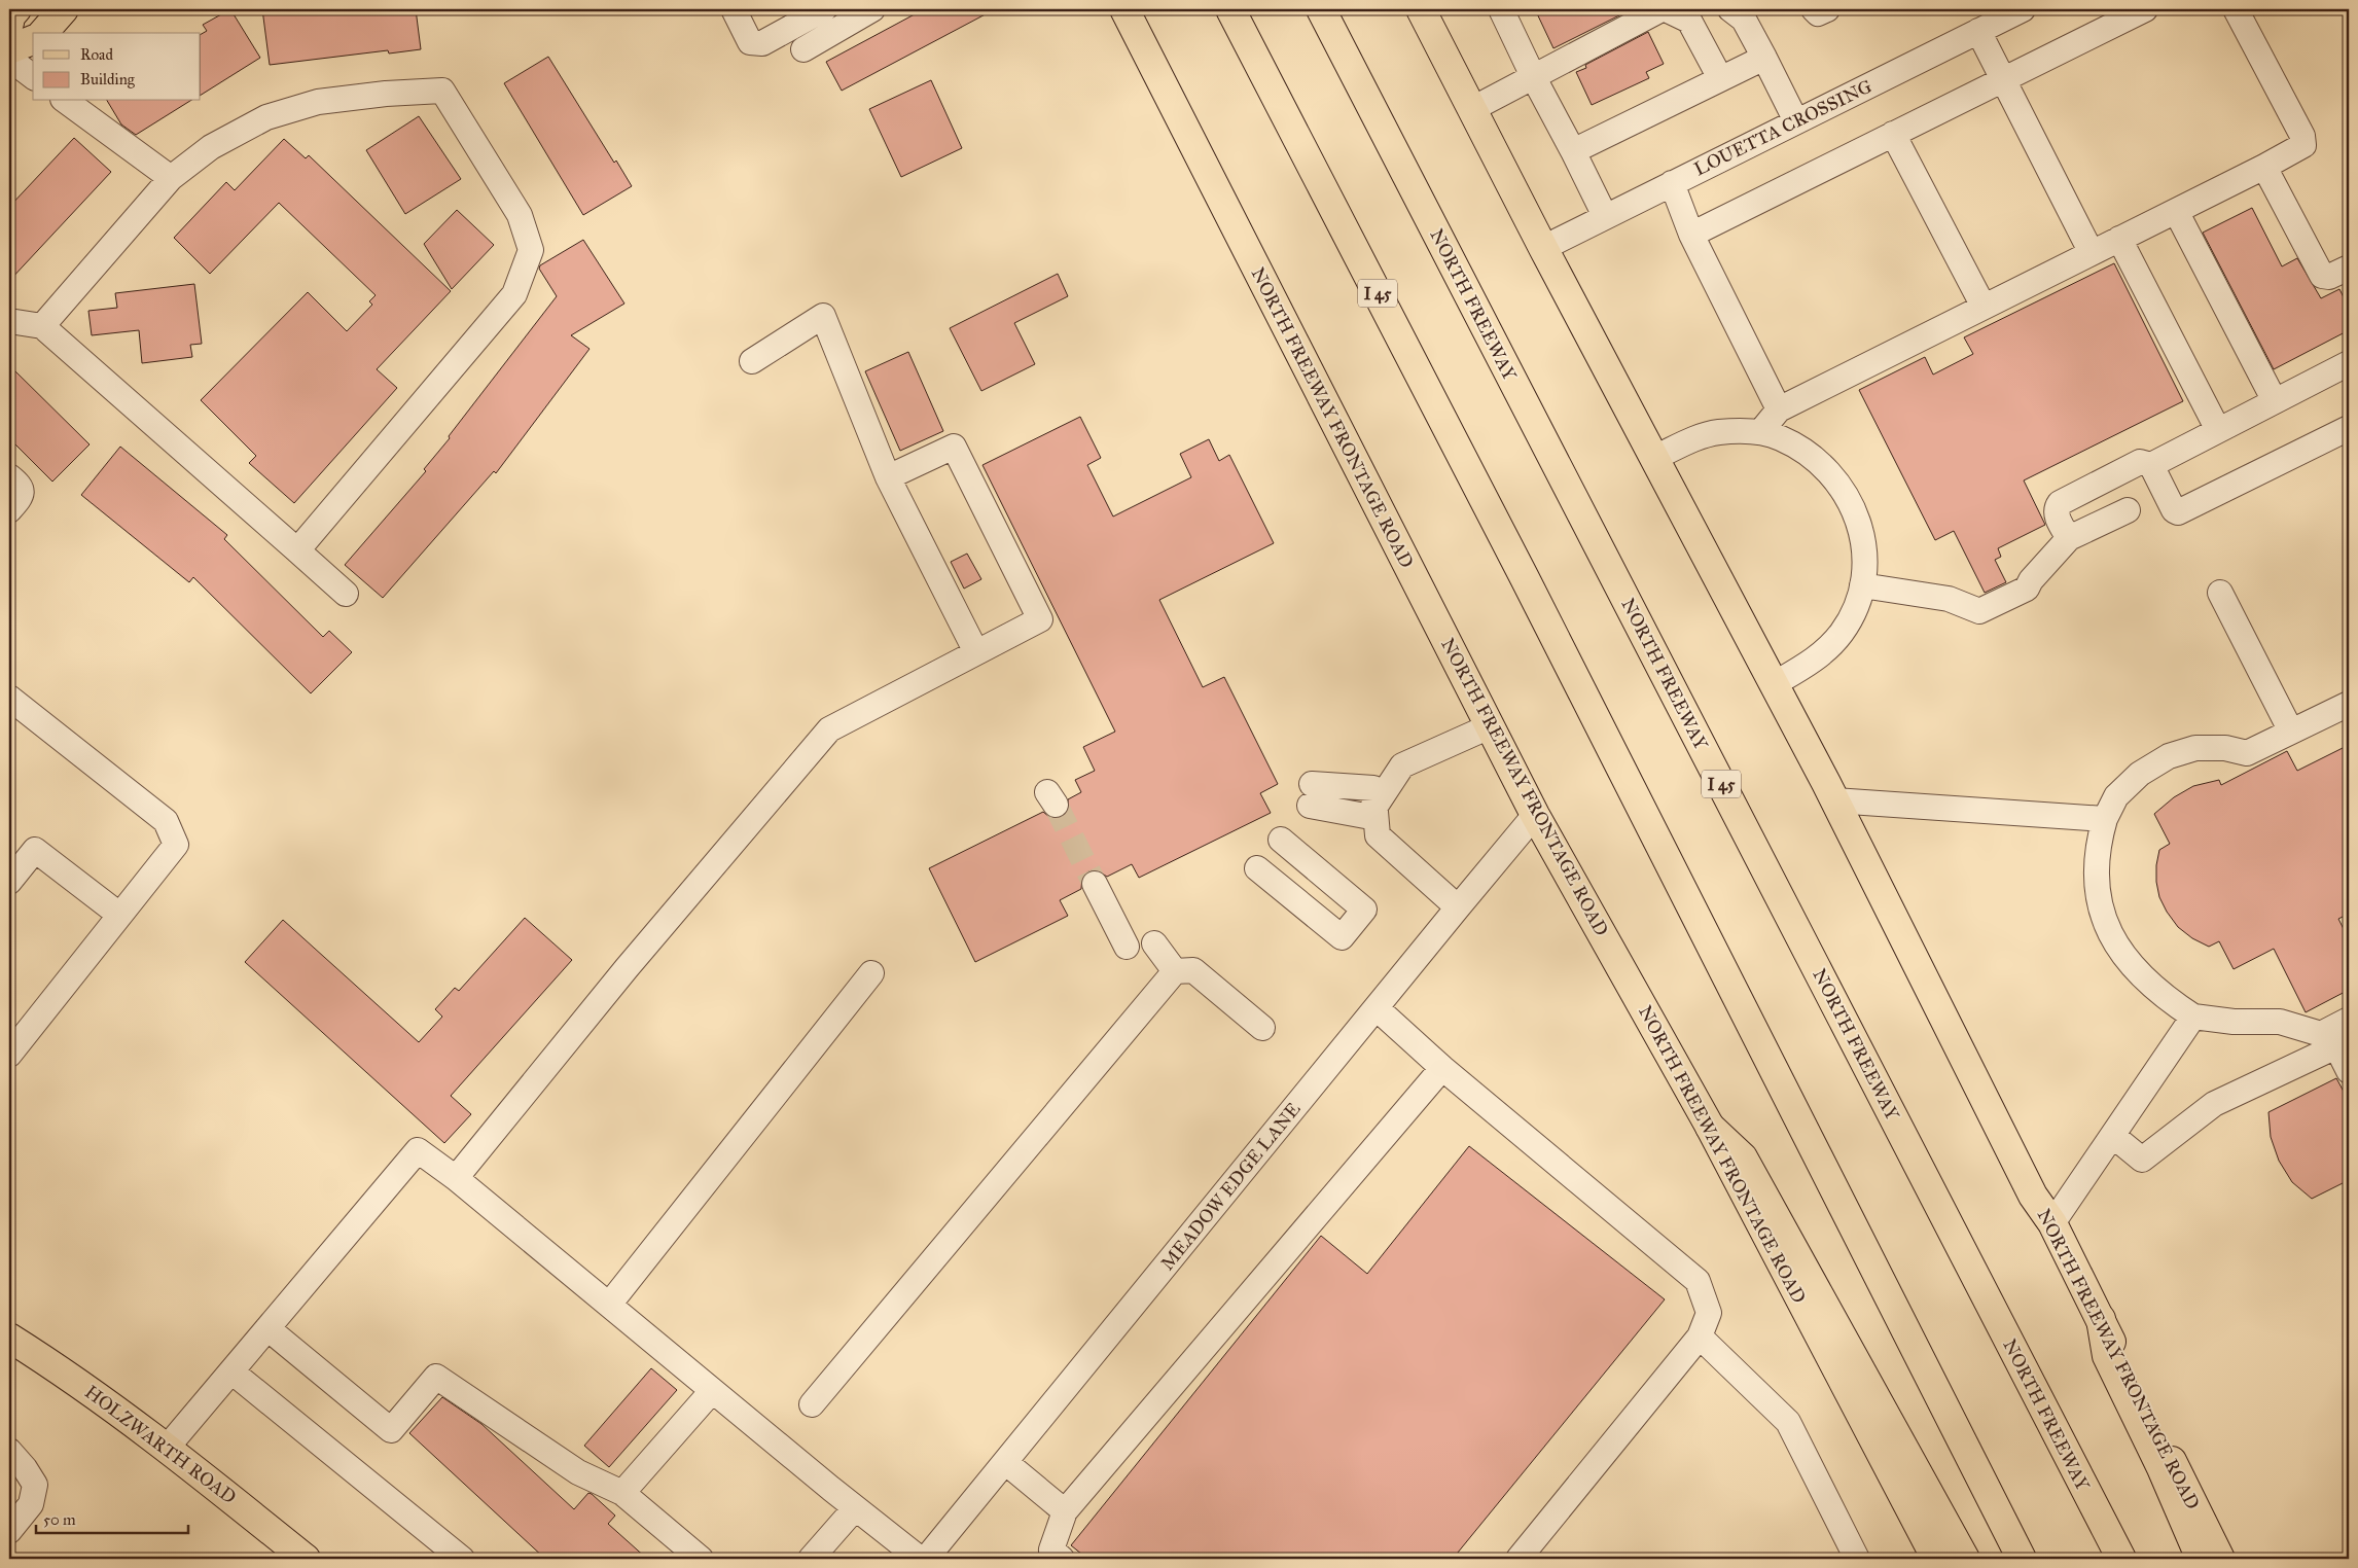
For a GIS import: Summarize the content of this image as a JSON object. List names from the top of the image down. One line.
{"streets":{"main road":["I 45","NORTH FREEWAY","NORTH FREEWAY FRONTAGE ROAD","HOLZWARTH ROAD"],"street":["LOUETTA CROSSING","MEADOW EDGE LANE"]},"crossings":[["LOUETTA CROSSING","NORTH FREEWAY FRONTAGE ROAD"],["NORTH FREEWAY FRONTAGE ROAD","MEADOW EDGE LANE"]],"legend":["Road","Building"],"scale_bar":"50 m"}
